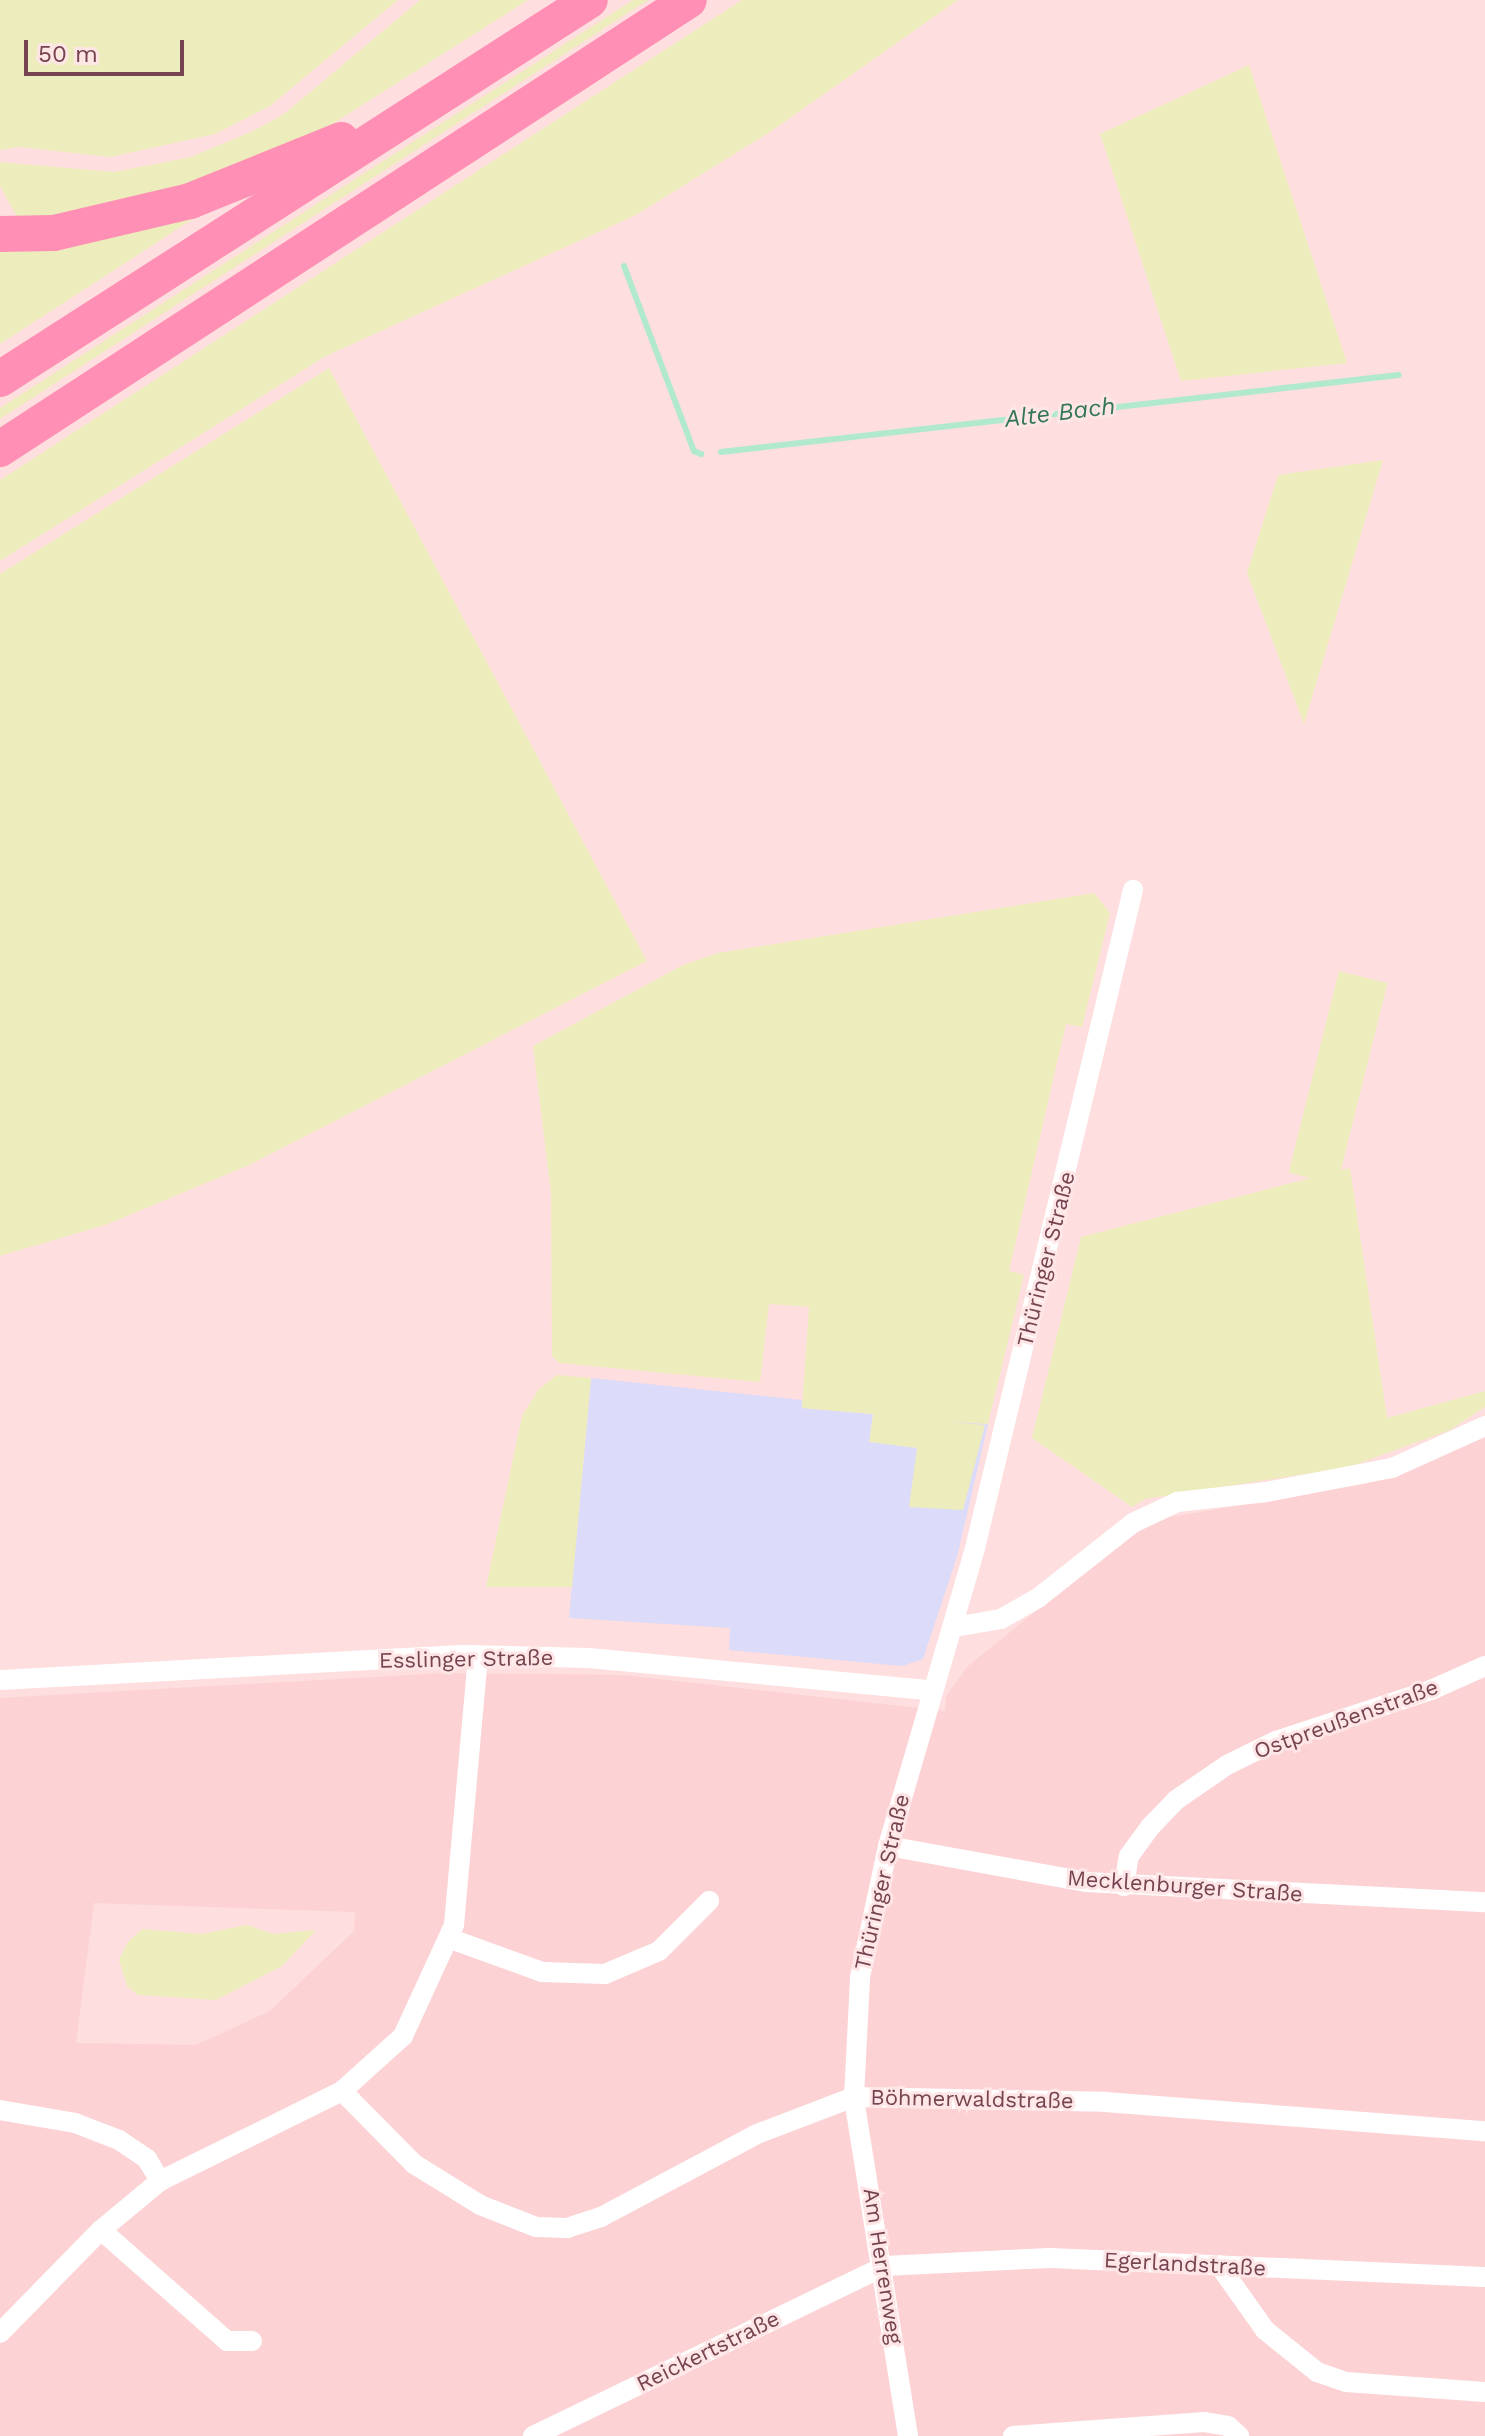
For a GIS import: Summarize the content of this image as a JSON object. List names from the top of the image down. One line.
{"streets":{"street":["Thüringer Straße","Esslinger Straße","Ostpreußenstraße","Mecklenburger Straße","Böhmerwaldstraße","Egerlandstraße","Am Herrenweg","Reickertstraße"]},"crossings":[["Thüringer Straße","Esslinger Straße"],["Thüringer Straße","Mecklenburger Straße"],["Thüringer Straße","Böhmerwaldstraße"],["Thüringer Straße","Am Herrenweg"],["Ostpreußenstraße","Mecklenburger Straße"],["Böhmerwaldstraße","Am Herrenweg"],["Egerlandstraße","Am Herrenweg"],["Egerlandstraße","Reickertstraße"],["Am Herrenweg","Reickertstraße"]],"water":["Alte Bach"],"scale_bar":"50 m"}
